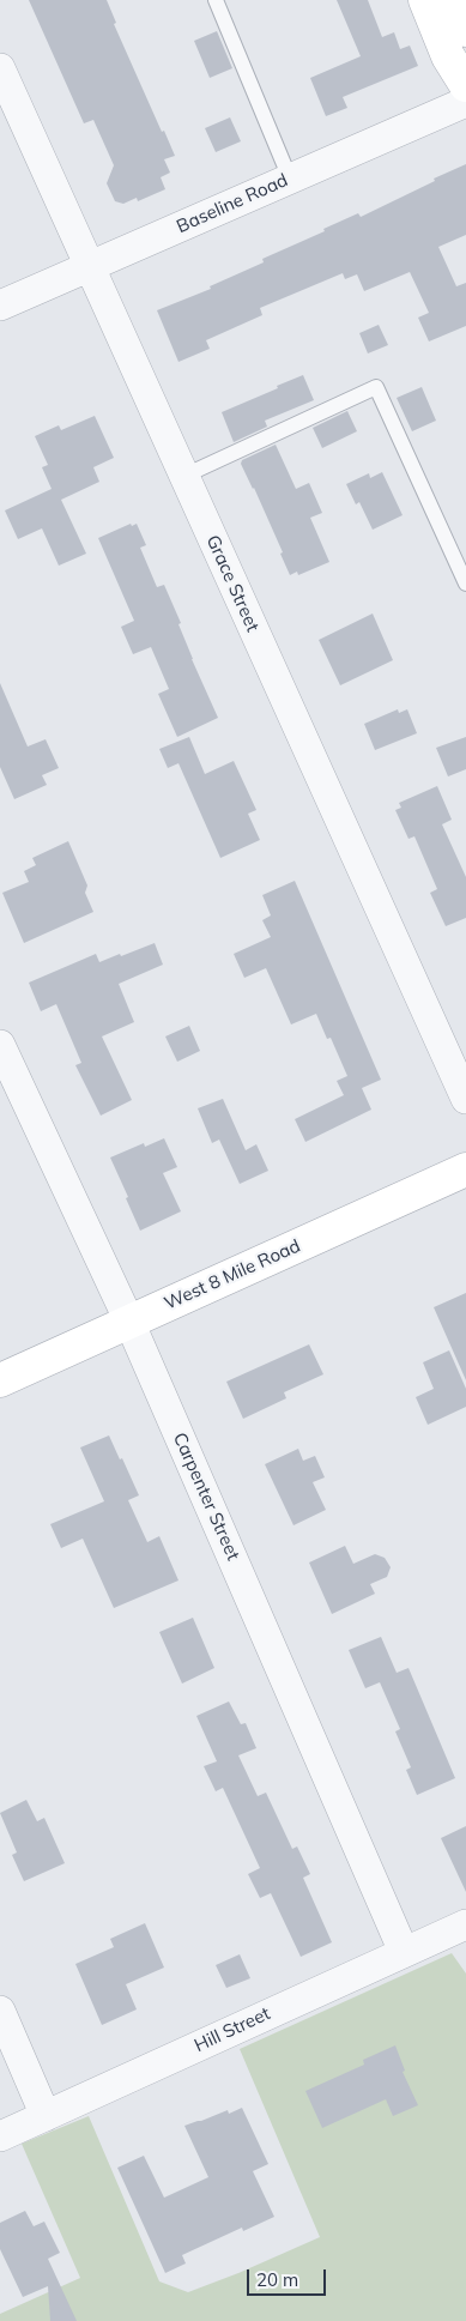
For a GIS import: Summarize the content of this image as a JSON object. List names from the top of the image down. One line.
{"streets":{"main road":["West 8 Mile Road"],"street":["Baseline Road","Grace Street","Carpenter Street","Hill Street"]},"crossings":[["Baseline Road","Grace Street"],["West 8 Mile Road","Carpenter Street"],["Carpenter Street","Hill Street"]],"scale_bar":"20 m"}
